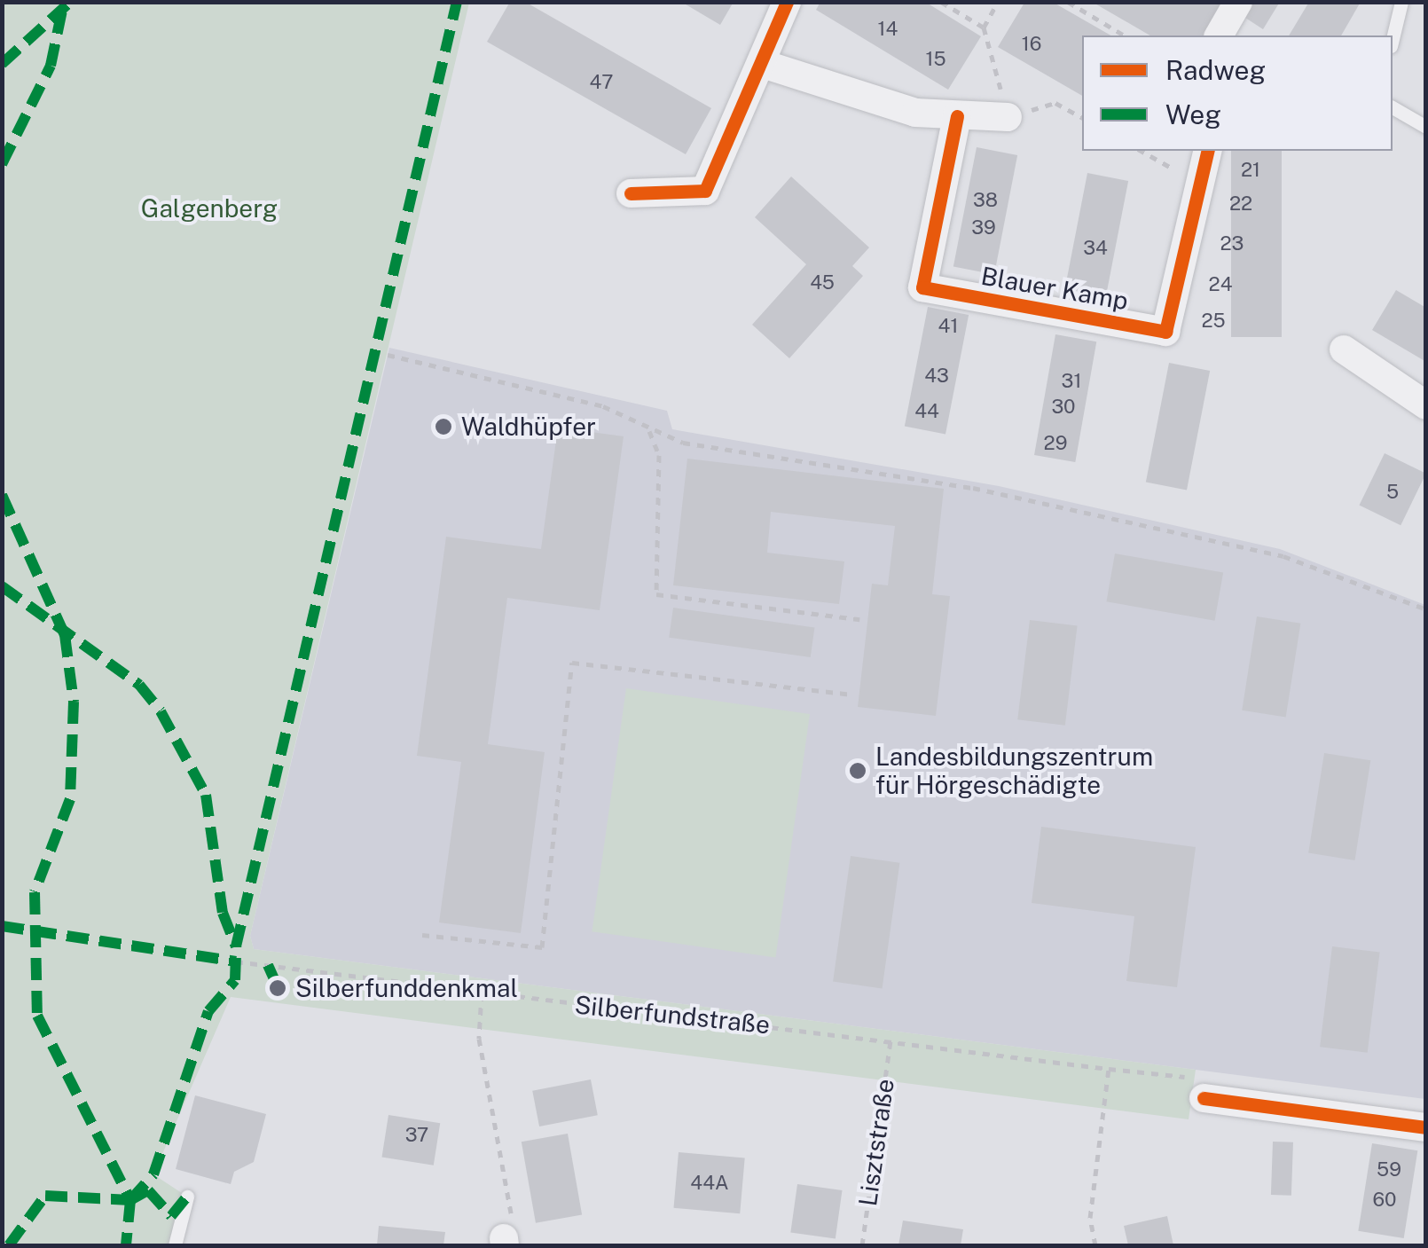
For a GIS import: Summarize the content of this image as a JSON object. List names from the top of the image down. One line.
{"streets":{"street":["Blauer Kamp"],"path":["Silberfundstraße","Lisztstraße"]},"crossings":[["Silberfundstraße","Lisztstraße"]],"parks":["Galgenberg"],"places":["Waldhüpfer","Landesbildungszentrum für Hörgeschädigte","Silberfunddenkmal"],"house_numbers":["14","16","15","47","21","38","22","39","23","34","45","24","25","41","43","31","30","44","29","5","37","59","44A","60"],"legend":["Radweg","Weg"]}
